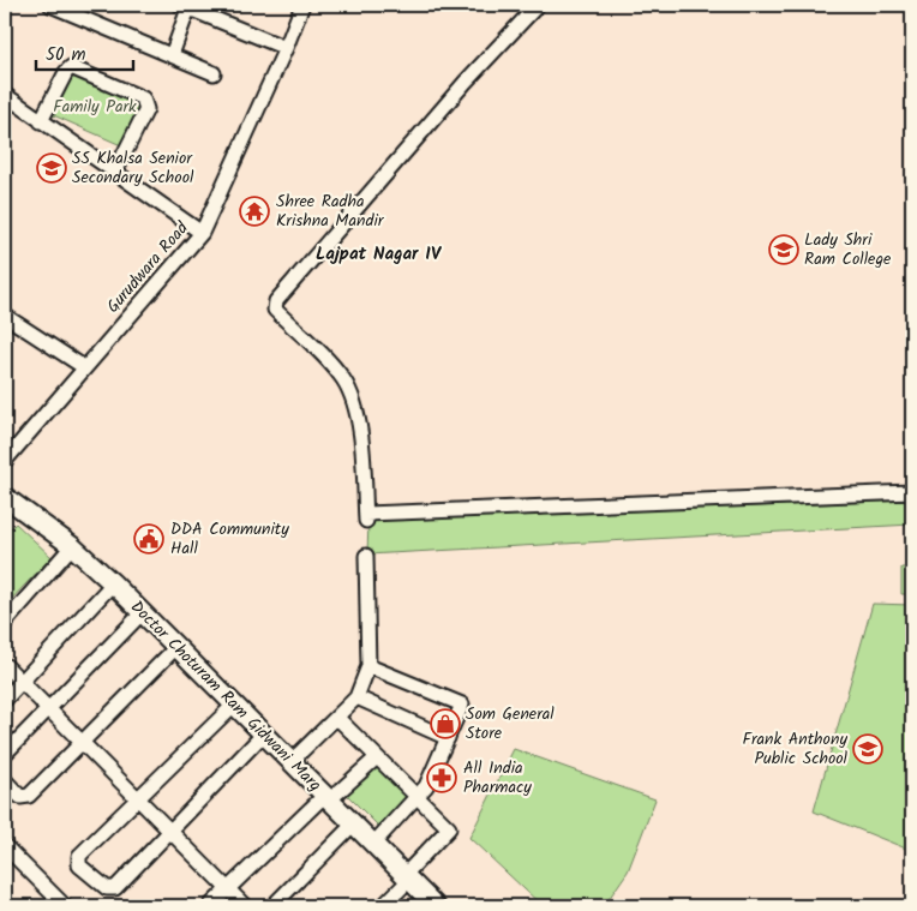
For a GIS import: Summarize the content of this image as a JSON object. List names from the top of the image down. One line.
{"streets":{"street":["Gurudwara Road","Doctor Choturam Ram Gidwani Marg"]},"districts":["Lajpat Nagar IV"],"parks":["Family Park"],"places":{"school or university":["SS Khalsa Senior Secondary School","Lady Shri Ram College","Frank Anthony Public School"],"temple":["Shree Radha Krishna Mandir"],"public building":["DDA Community Hall"],"shop":["Som General Store"],"pharmacy":["All India Pharmacy"]},"scale_bar":"50 m"}
